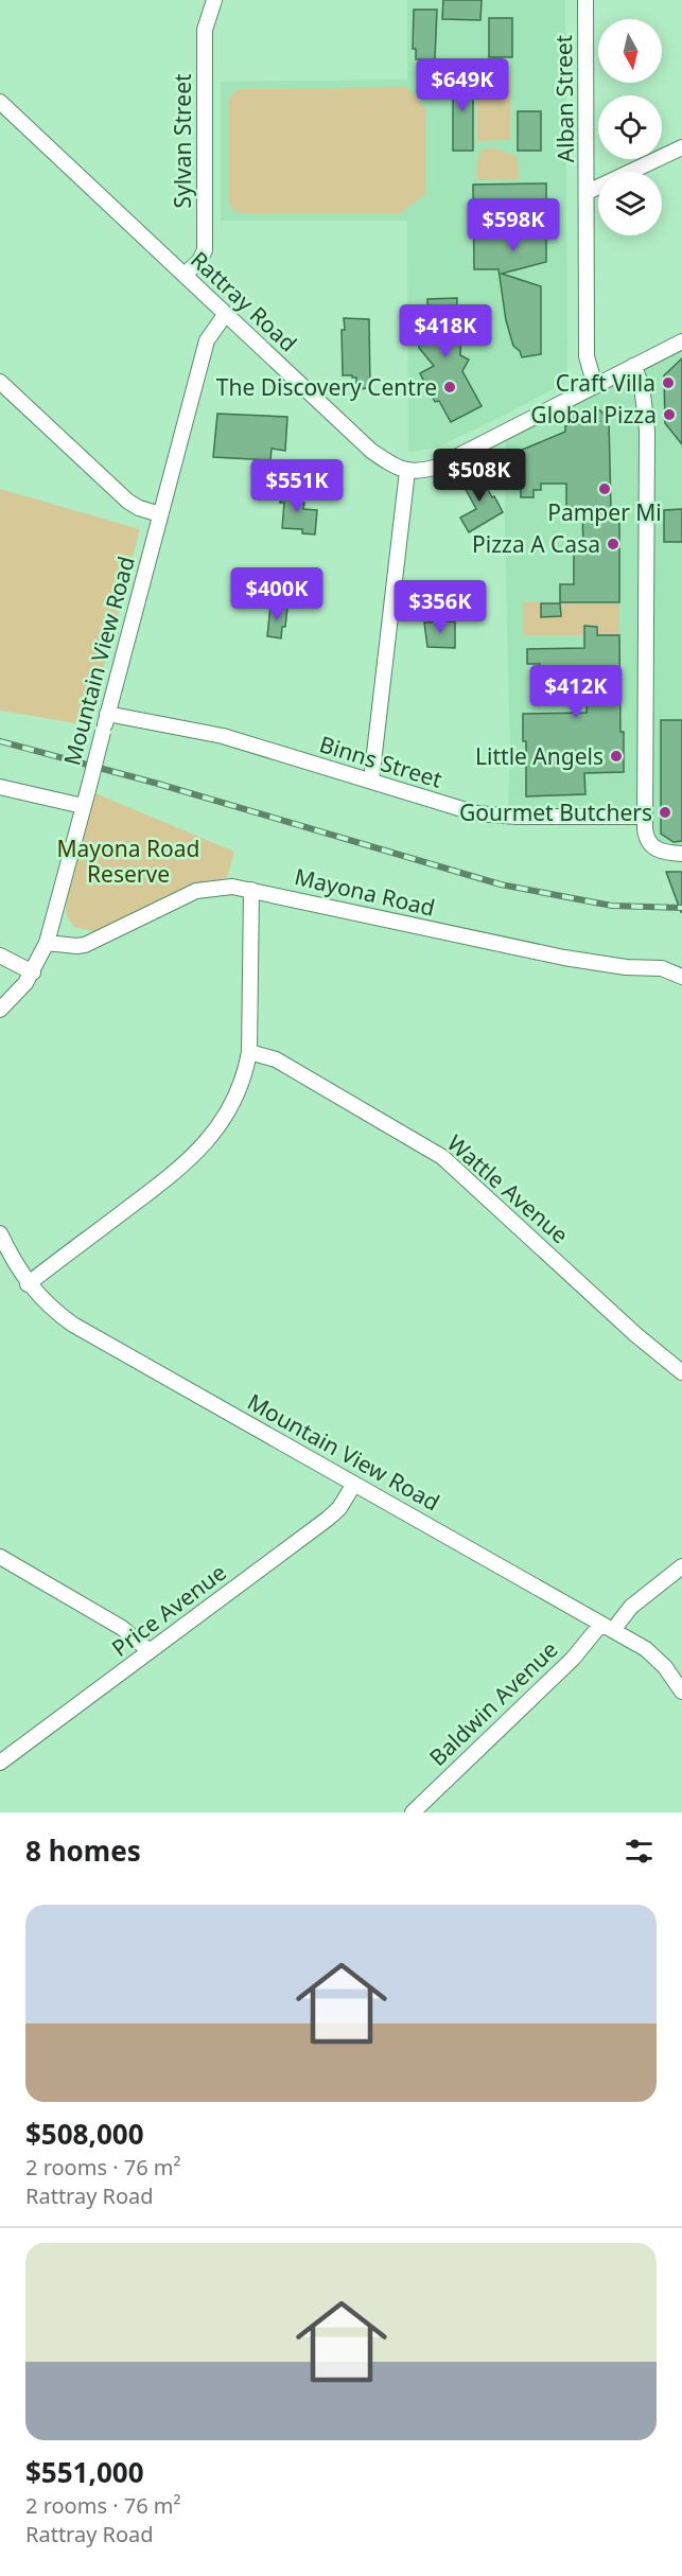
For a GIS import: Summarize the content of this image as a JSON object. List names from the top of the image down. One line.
{"streets":{"street":["Alban Street","Sylvan Street","Rattray Road","Mountain View Road","Binns Street","Mayona Road","Wattle Avenue","Price Avenue","Baldwin Avenue"]},"crossings":[["Sylvan Street","Rattray Road"],["Rattray Road","Mountain View Road"],["Mountain View Road","Binns Street"],["Mountain View Road","Mayona Road"],["Mountain View Road","Price Avenue"],["Mountain View Road","Baldwin Avenue"]],"parks":["Mayona Road Reserve"],"places":["Craft Villa","The Discovery Centre","Global Pizza","Pamper Mi","Pizza A Casa","Little Angels","Gourmet Butchers"],"north":"bottom","page":{"price":["$649K","$598K","$418K","$508K","$551K","$400K","$356K","$412K"],"heading":"8 homes","list":[{"name":"$508,000","note":"2 rooms · 76 m² · Rattray Road"},{"name":"$551,000","note":"2 rooms · 76 m² · Rattray Road"}]}}
